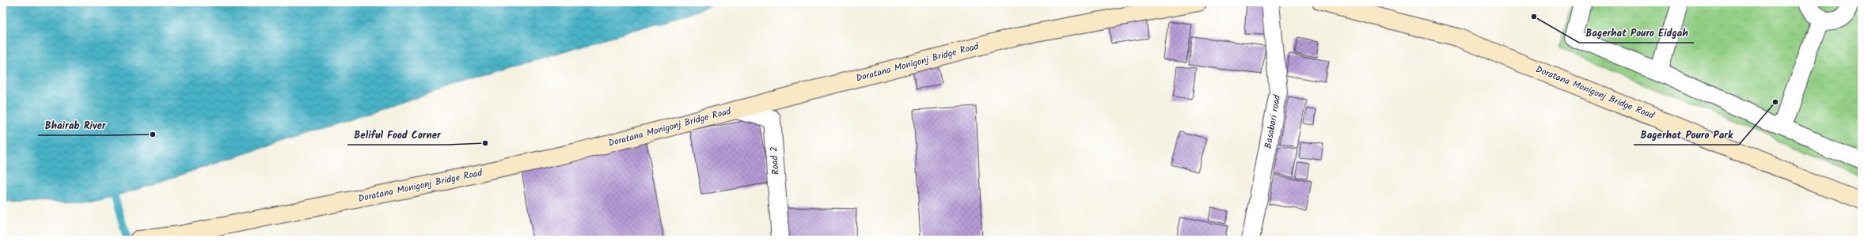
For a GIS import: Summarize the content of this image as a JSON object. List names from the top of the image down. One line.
{"streets":{"main road":["Doratana Monigonj Bridge Road"],"street":["Basabari road","Road 2"]},"crossings":[["Doratana Monigonj Bridge Road","Road 2"]],"places":["Bagerhat Pouro Eidgah","Bagerhat Pouro Park","Bhairab River","Beliful Food Corner"]}
